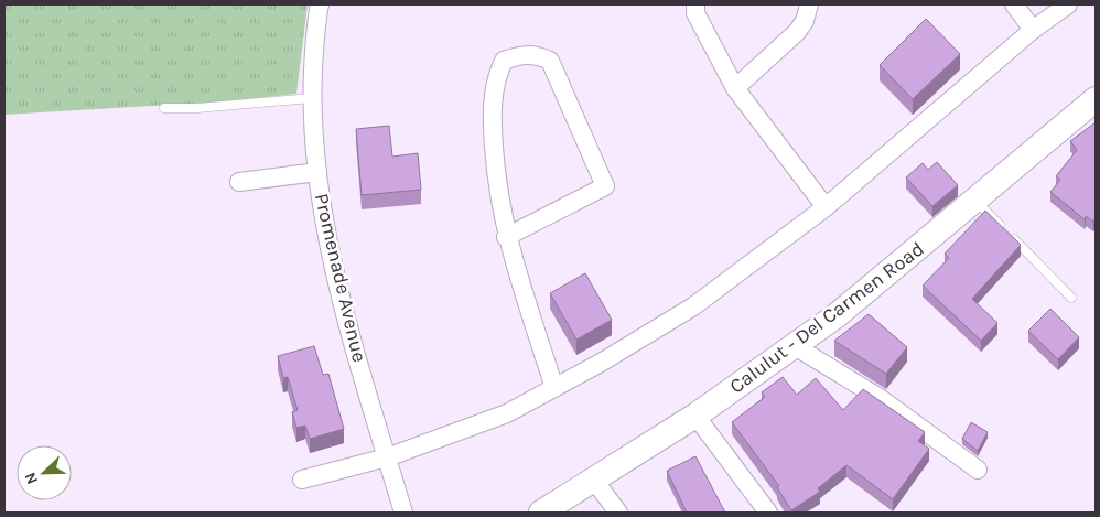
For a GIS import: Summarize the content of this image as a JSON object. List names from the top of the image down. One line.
{"streets":{"main road":["Calulut - Del Carmen Road"],"street":["Promenade Avenue"]},"north":"bottom left"}
